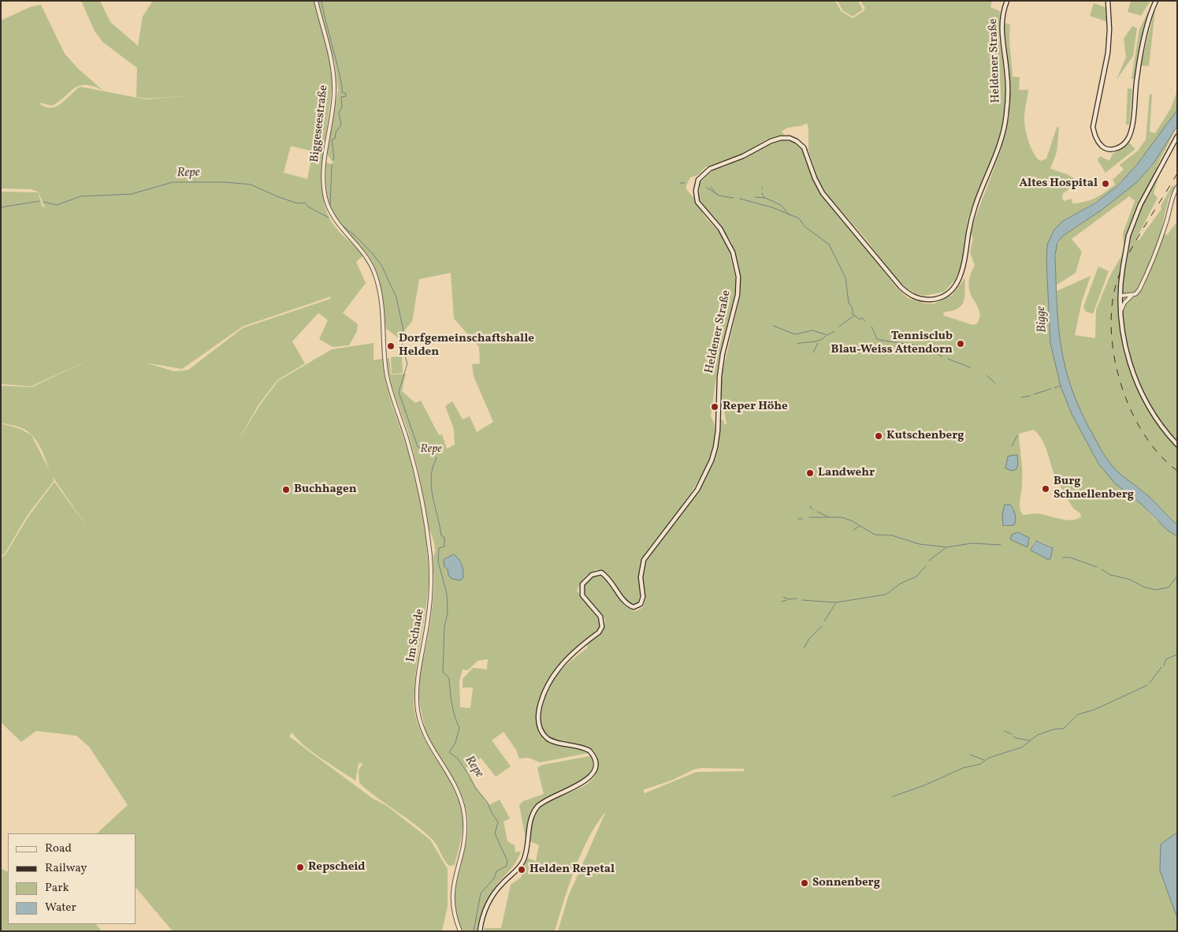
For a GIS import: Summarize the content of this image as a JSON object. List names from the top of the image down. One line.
{"streets":{"main road":["Heldener Straße"],"street":["Biggeseestraße","Im Schade"]},"crossings":[["Biggeseestraße","Im Schade"]],"water":["Repe","Bigge"],"parks":["Repe"],"places":["Altes Hospital","Tennisclub Blau-Weiss Attendorn","Dorfgemeinschaftshalle Helden","Reper Höhe","Kutschenberg","Landwehr","Burg Schnellenberg","Buchhagen","Repscheid","Helden Repetal","Sonnenberg"],"legend":["Road","Railway","Park","Water"]}
